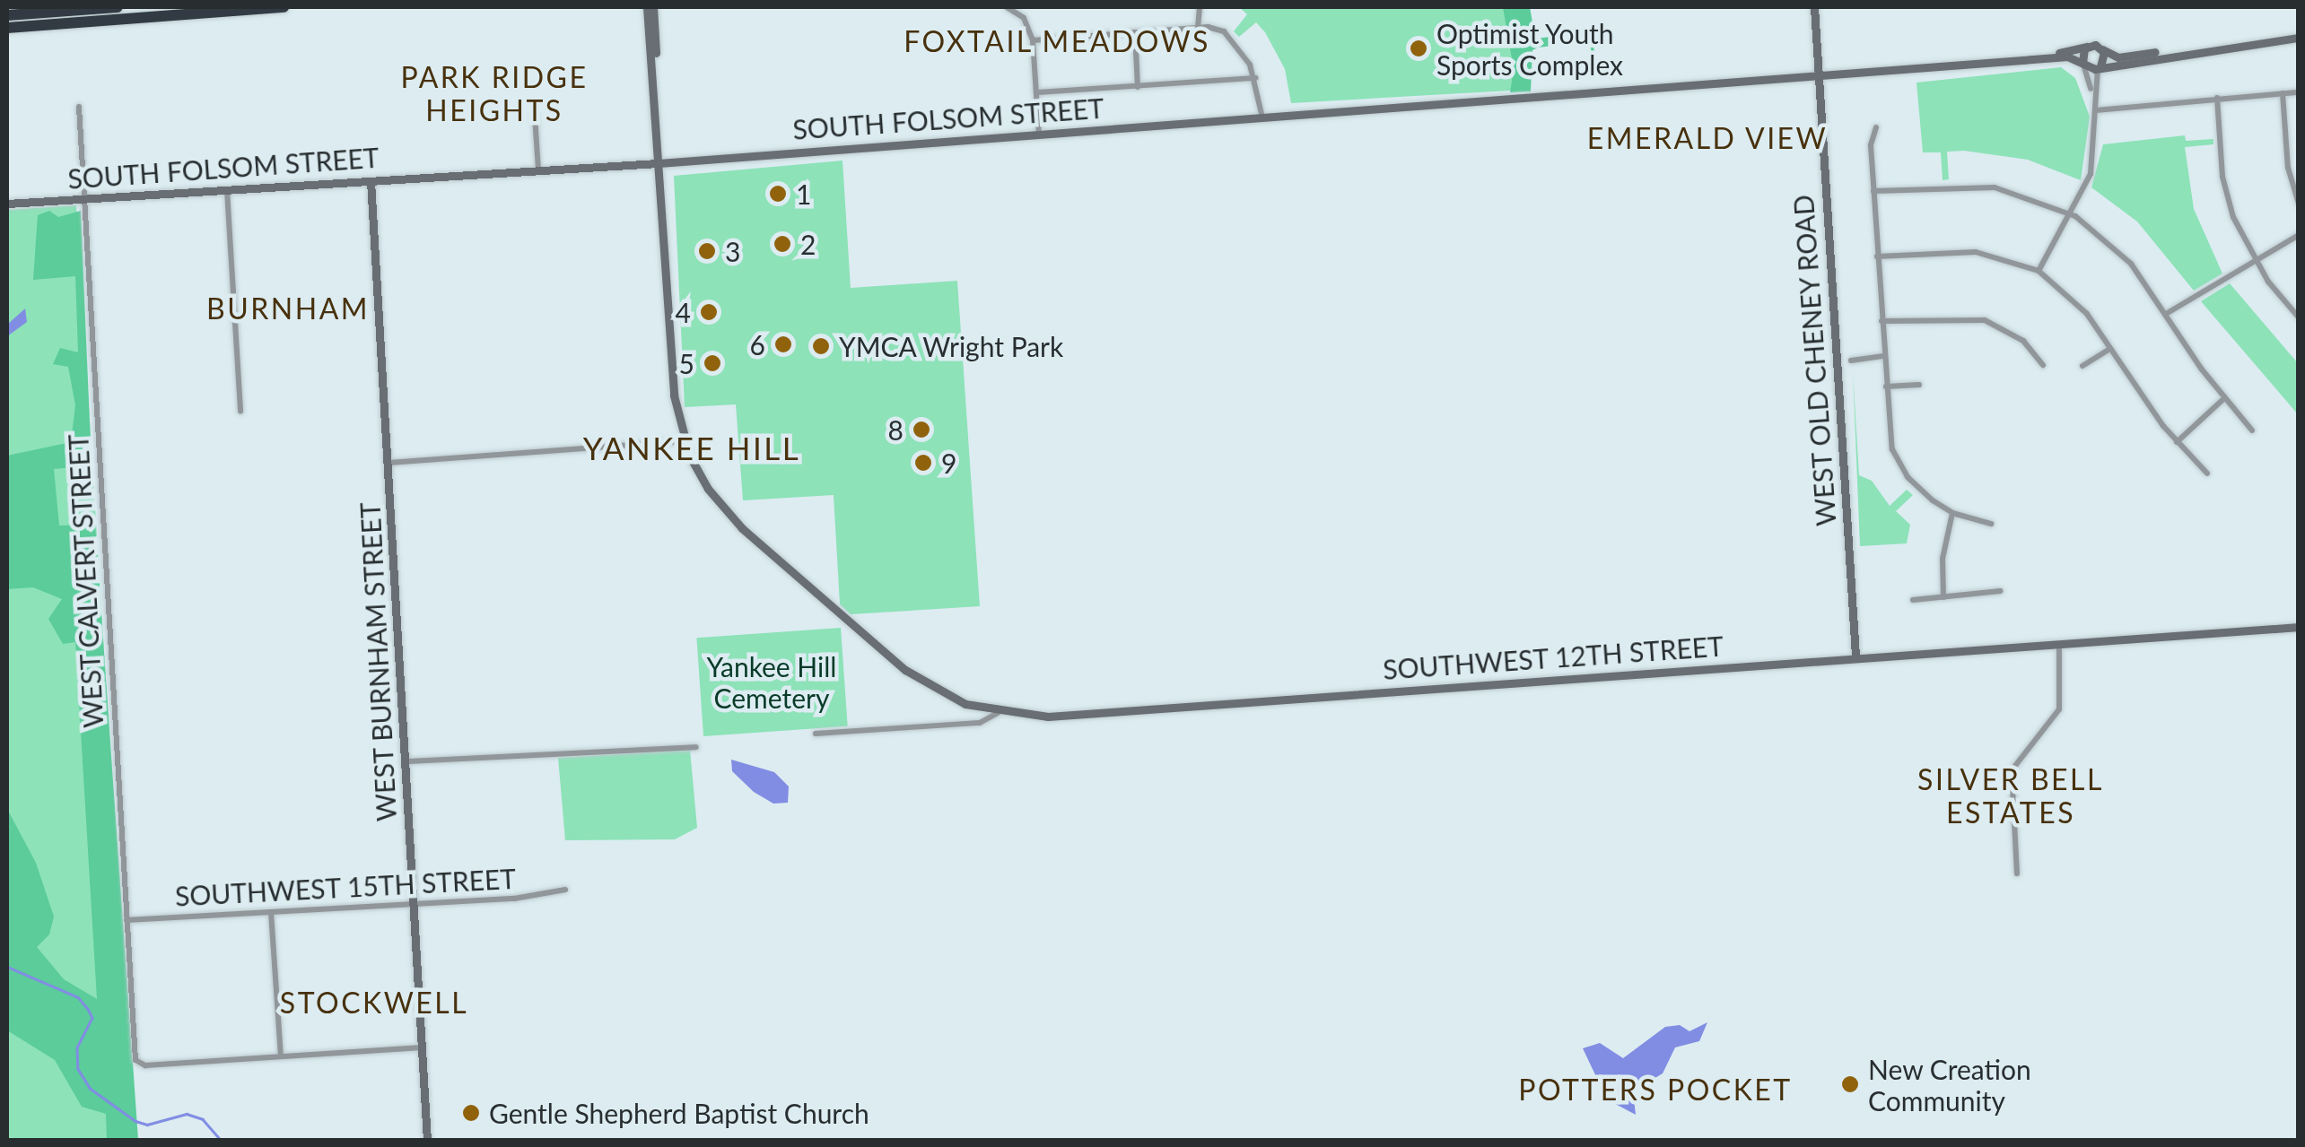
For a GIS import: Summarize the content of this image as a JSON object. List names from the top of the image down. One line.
{"streets":{"street":["SOUTH FOLSOM STREET","WEST OLD CHENEY ROAD","WEST CALVERT STREET","SOUTHWEST 12TH STREET","WEST BURNHAM STREET","SOUTHWEST 15TH STREET"]},"crossings":[["SOUTH FOLSOM STREET","WEST OLD CHENEY ROAD"],["SOUTH FOLSOM STREET","WEST CALVERT STREET"],["SOUTH FOLSOM STREET","WEST BURNHAM STREET"],["WEST OLD CHENEY ROAD","SOUTHWEST 12TH STREET"],["WEST CALVERT STREET","SOUTHWEST 15TH STREET"],["WEST BURNHAM STREET","SOUTHWEST 15TH STREET"]],"districts":["FOXTAIL MEADOWS","PARK RIDGE HEIGHTS","EMERALD VIEW","BURNHAM","YANKEE HILL","SILVER BELL ESTATES","STOCKWELL","POTTERS POCKET"],"parks":["Yankee Hill Cemetery"],"places":["Optimist Youth Sports Complex","1","2","3","4","6","YMCA Wright Park","5","8","9","New Creation Community","Gentle Shepherd Baptist Church"]}
